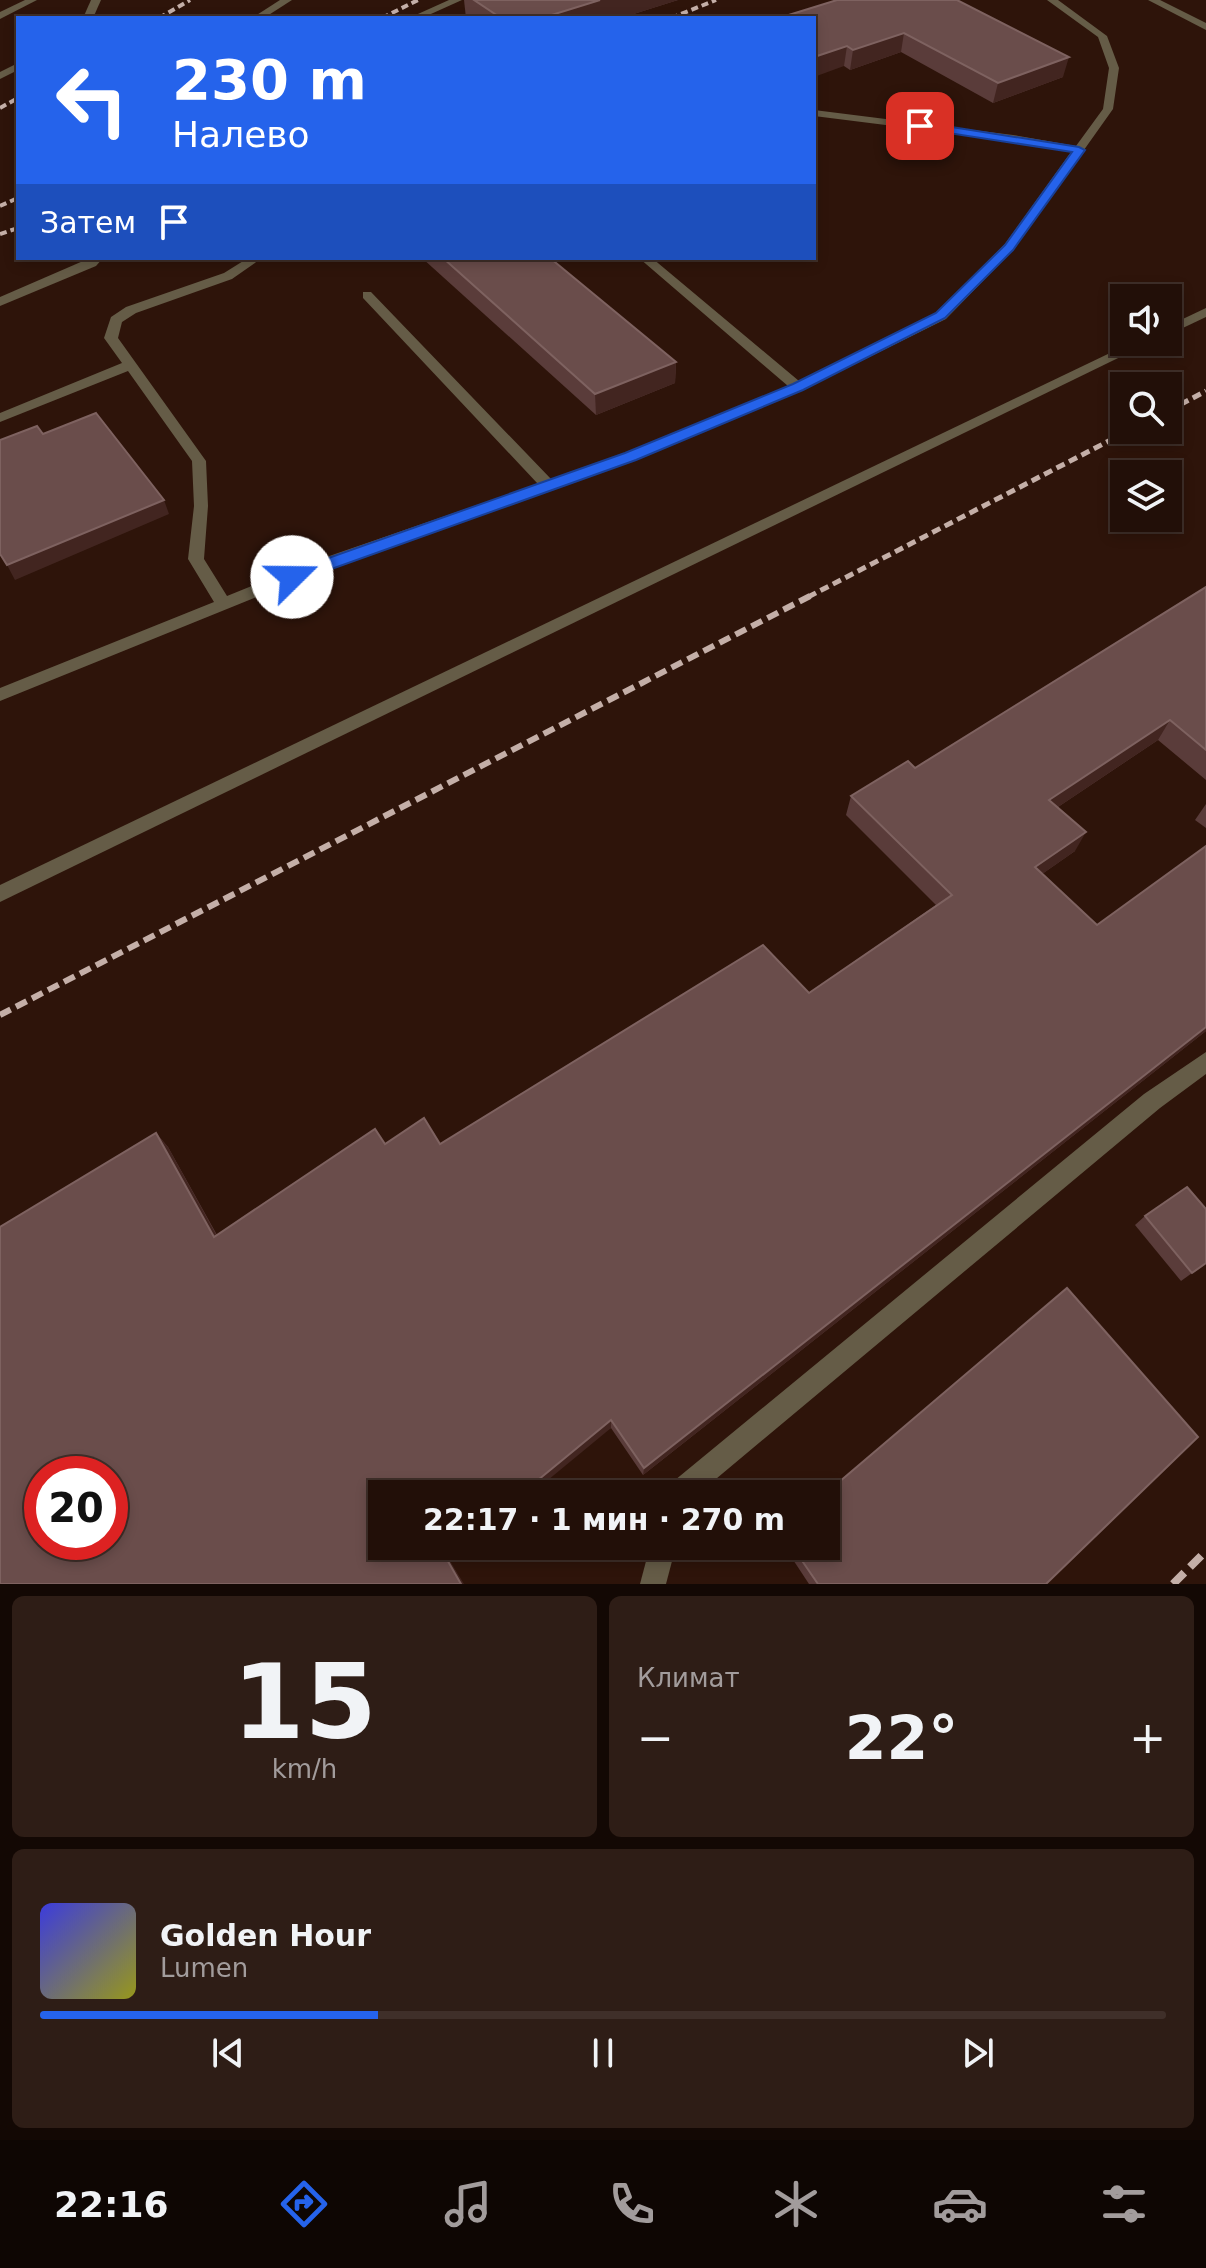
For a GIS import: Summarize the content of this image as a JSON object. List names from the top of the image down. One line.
{"page":{"turn":["230 m","Налево"],"then":"Затем","limit":"20","trip":"22:17 · 1 мин · 270 m","tile":[["15","km/h"],"Климат"],"heat":["−","22°","+"],"song":["Golden Hour","Lumen"],"tabs":"22:16"}}
